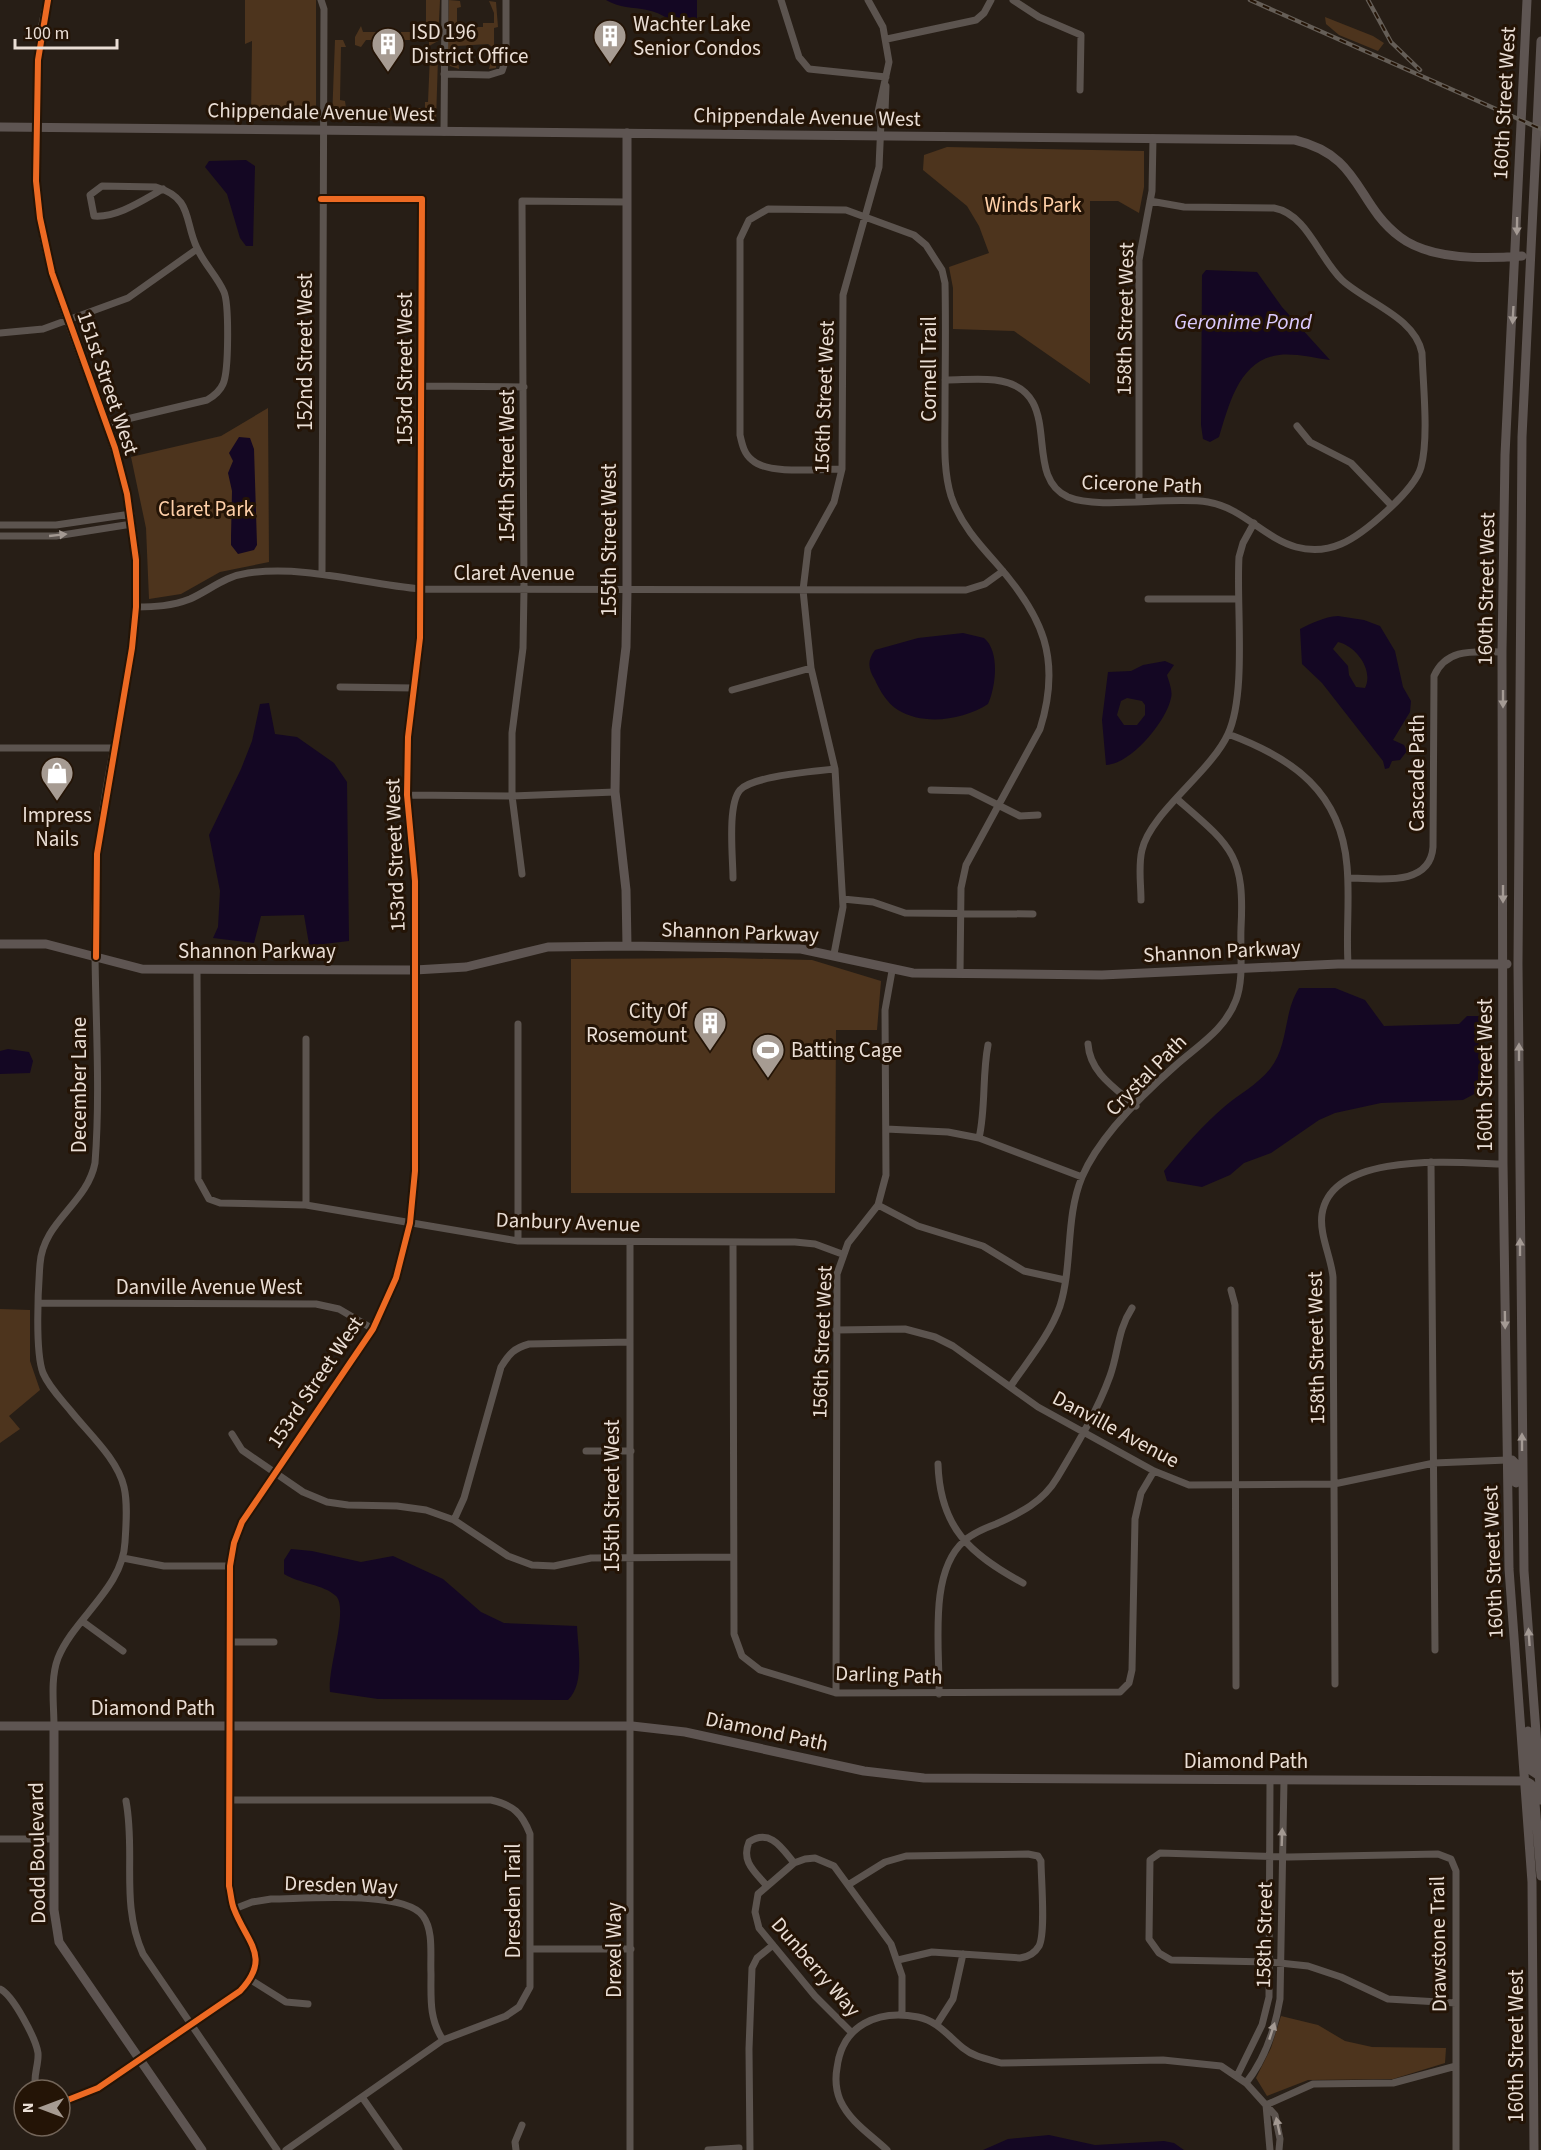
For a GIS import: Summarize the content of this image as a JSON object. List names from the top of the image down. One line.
{"streets":{"street":["160th Street West","Chippendale Avenue West","158th Street West","152nd Street West","153rd Street West","Cornell Trail","151st Street West","156th Street West","154th Street West","Cicerone Path","155th Street West","Claret Avenue","Cascade Path","Shannon Parkway","Crystal Path","December Lane","Danbury Avenue","Danville Avenue West","Danville Avenue","Darling Path","Diamond Path","Dodd Boulevard","Dresden Way","Dresden Trail","158th Street","Drawstone Trail","Drexel Way","Dunberry Way"]},"crossings":[["160th Street West","Chippendale Avenue West"],["160th Street West","Cascade Path"],["160th Street West","Shannon Parkway"],["160th Street West","Danville Avenue"],["160th Street West","Diamond Path"],["Chippendale Avenue West","158th Street West"],["Chippendale Avenue West","152nd Street West"],["Chippendale Avenue West","151st Street West"],["Chippendale Avenue West","156th Street West"],["Chippendale Avenue West","155th Street West"],["158th Street West","Cicerone Path"],["158th Street West","Danville Avenue"],["152nd Street West","153rd Street West"],["152nd Street West","Claret Avenue"],["153rd Street West","Claret Avenue"],["153rd Street West","Shannon Parkway"],["153rd Street West","Danbury Avenue"],["153rd Street West","Danville Avenue West"],["153rd Street West","Diamond Path"],["Cornell Trail","156th Street West"],["Cornell Trail","Cicerone Path"],["Cornell Trail","Claret Avenue"],["Cornell Trail","Shannon Parkway"],["151st Street West","Claret Avenue"],["151st Street West","Shannon Parkway"],["151st Street West","December Lane"],["156th Street West","Claret Avenue"],["156th Street West","Shannon Parkway"],["156th Street West","Danbury Avenue"],["156th Street West","Danville Avenue"],["156th Street West","Darling Path"],["154th Street West","155th Street West"],["154th Street West","Claret Avenue"],["155th Street West","Claret Avenue"],["155th Street West","Shannon Parkway"],["155th Street West","Danbury Avenue"],["155th Street West","Diamond Path"],["155th Street West","Drexel Way"],["Shannon Parkway","Crystal Path"],["Shannon Parkway","December Lane"],["Shannon Parkway","Danbury Avenue"],["Crystal Path","Danville Avenue"],["December Lane","Danville Avenue West"],["Danbury Avenue","Darling Path"],["Danville Avenue","Darling Path"],["Diamond Path","Dodd Boulevard"],["Diamond Path","158th Street"],["Dresden Way","Dresden Trail"],["158th Street","Drawstone Trail"]],"water":["Geronime Pond"],"parks":["Winds Park","Claret Park"],"places":{"building":["Wachter Lake Senior Condos","ISD 196 District Office","City Of Rosemount"],"shop":["Impress Nails"],"sports":["Batting Cage"]},"scale_bar":"100 m","north":"left"}
